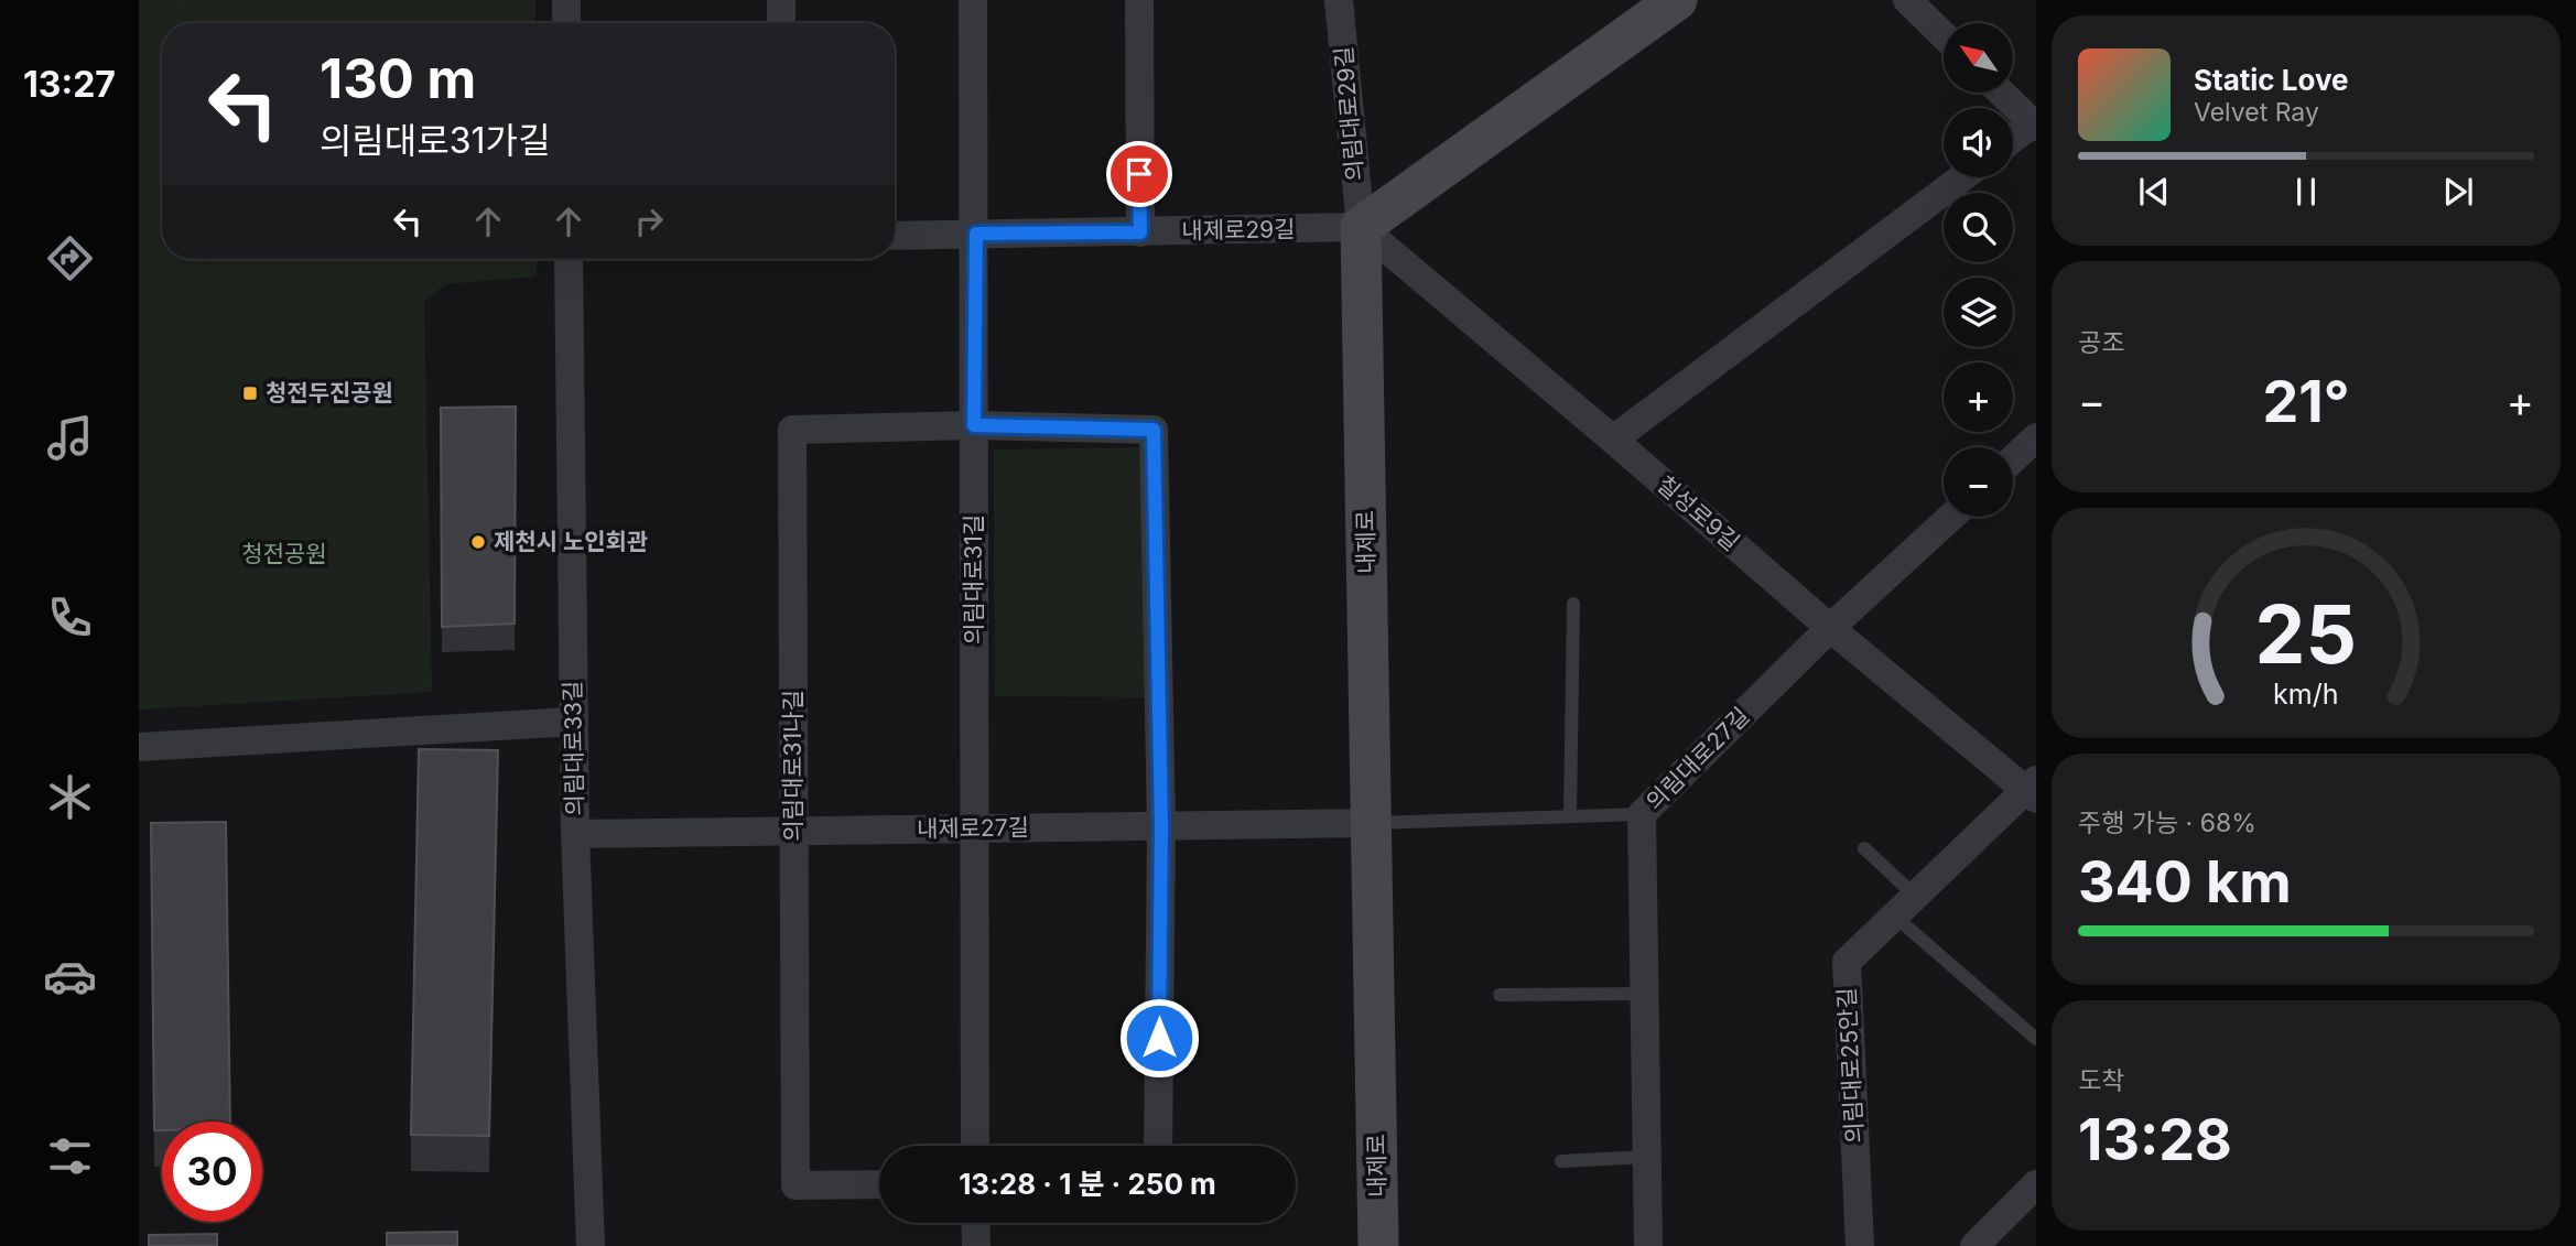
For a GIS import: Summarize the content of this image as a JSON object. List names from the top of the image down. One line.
{"streets":{"street":["의림대로29길","내제로29길","칠성로9길","내제로","의림대로31길","의림대로33길","의림대로27길","의림대로31나길","내제로27길","의림대로25안길"]},"crossings":[["의림대로29길","내제로29길"],["의림대로29길","칠성로9길"],["의림대로29길","내제로"],["내제로29길","칠성로9길"],["내제로29길","내제로"],["내제로29길","의림대로31길"],["칠성로9길","내제로"],["칠성로9길","의림대로27길"],["칠성로9길","의림대로25안길"],["내제로","내제로27길"],["의림대로31길","의림대로31나길"],["의림대로31길","내제로27길"],["의림대로33길","내제로27길"],["의림대로31나길","내제로27길"]],"parks":["청전공원"],"places":{"transit":["청전두진공원"],"other":["제천시 노인회관"]},"north":"top left","page":{"tabs":"13:27","map_buttons":["+","−"],"turn":["130 m","의림대로31가길"],"song":["Static Love","Velvet Ray"],"tile":["공조",["주행 가능 · 68%","340 km"],["도착","13:28"]],"heat":["−","21°","+"],"limit":"30","trip":"13:28 · 1 분 · 250 m","gauge":["25","km/h"]}}
